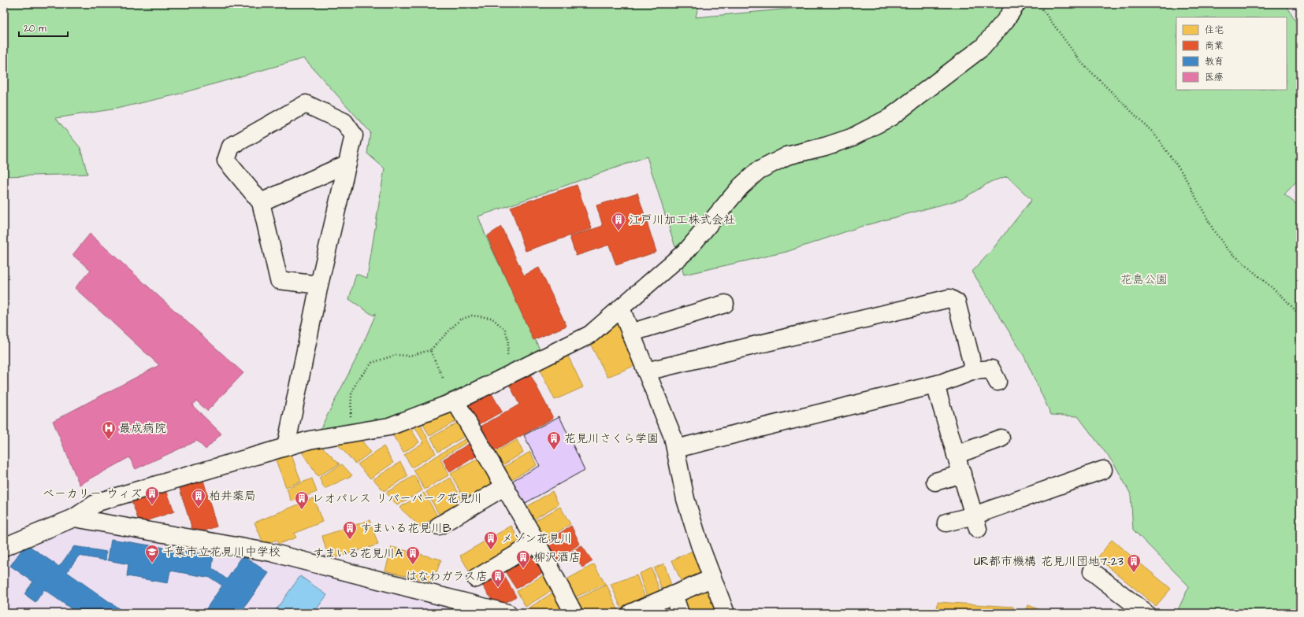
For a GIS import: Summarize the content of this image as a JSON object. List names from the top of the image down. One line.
{"parks":["花島公園"],"places":{"building":["江戸川加工株式会社","花見川さくら学園","ベーカリー ウィズ","柏井薬局","レオパレス リバーパーク花見川","すまいる花見川B","メゾン花見川","すまいる花見川A","柳沢酒店","UR都市機構 花見川団地7-23","はなわガラス店"],"hospital":["最成病院"],"school or university":["千葉市立花見川中学校"]},"legend":["住宅","商業","教育","医療"],"scale_bar":"20 m"}
